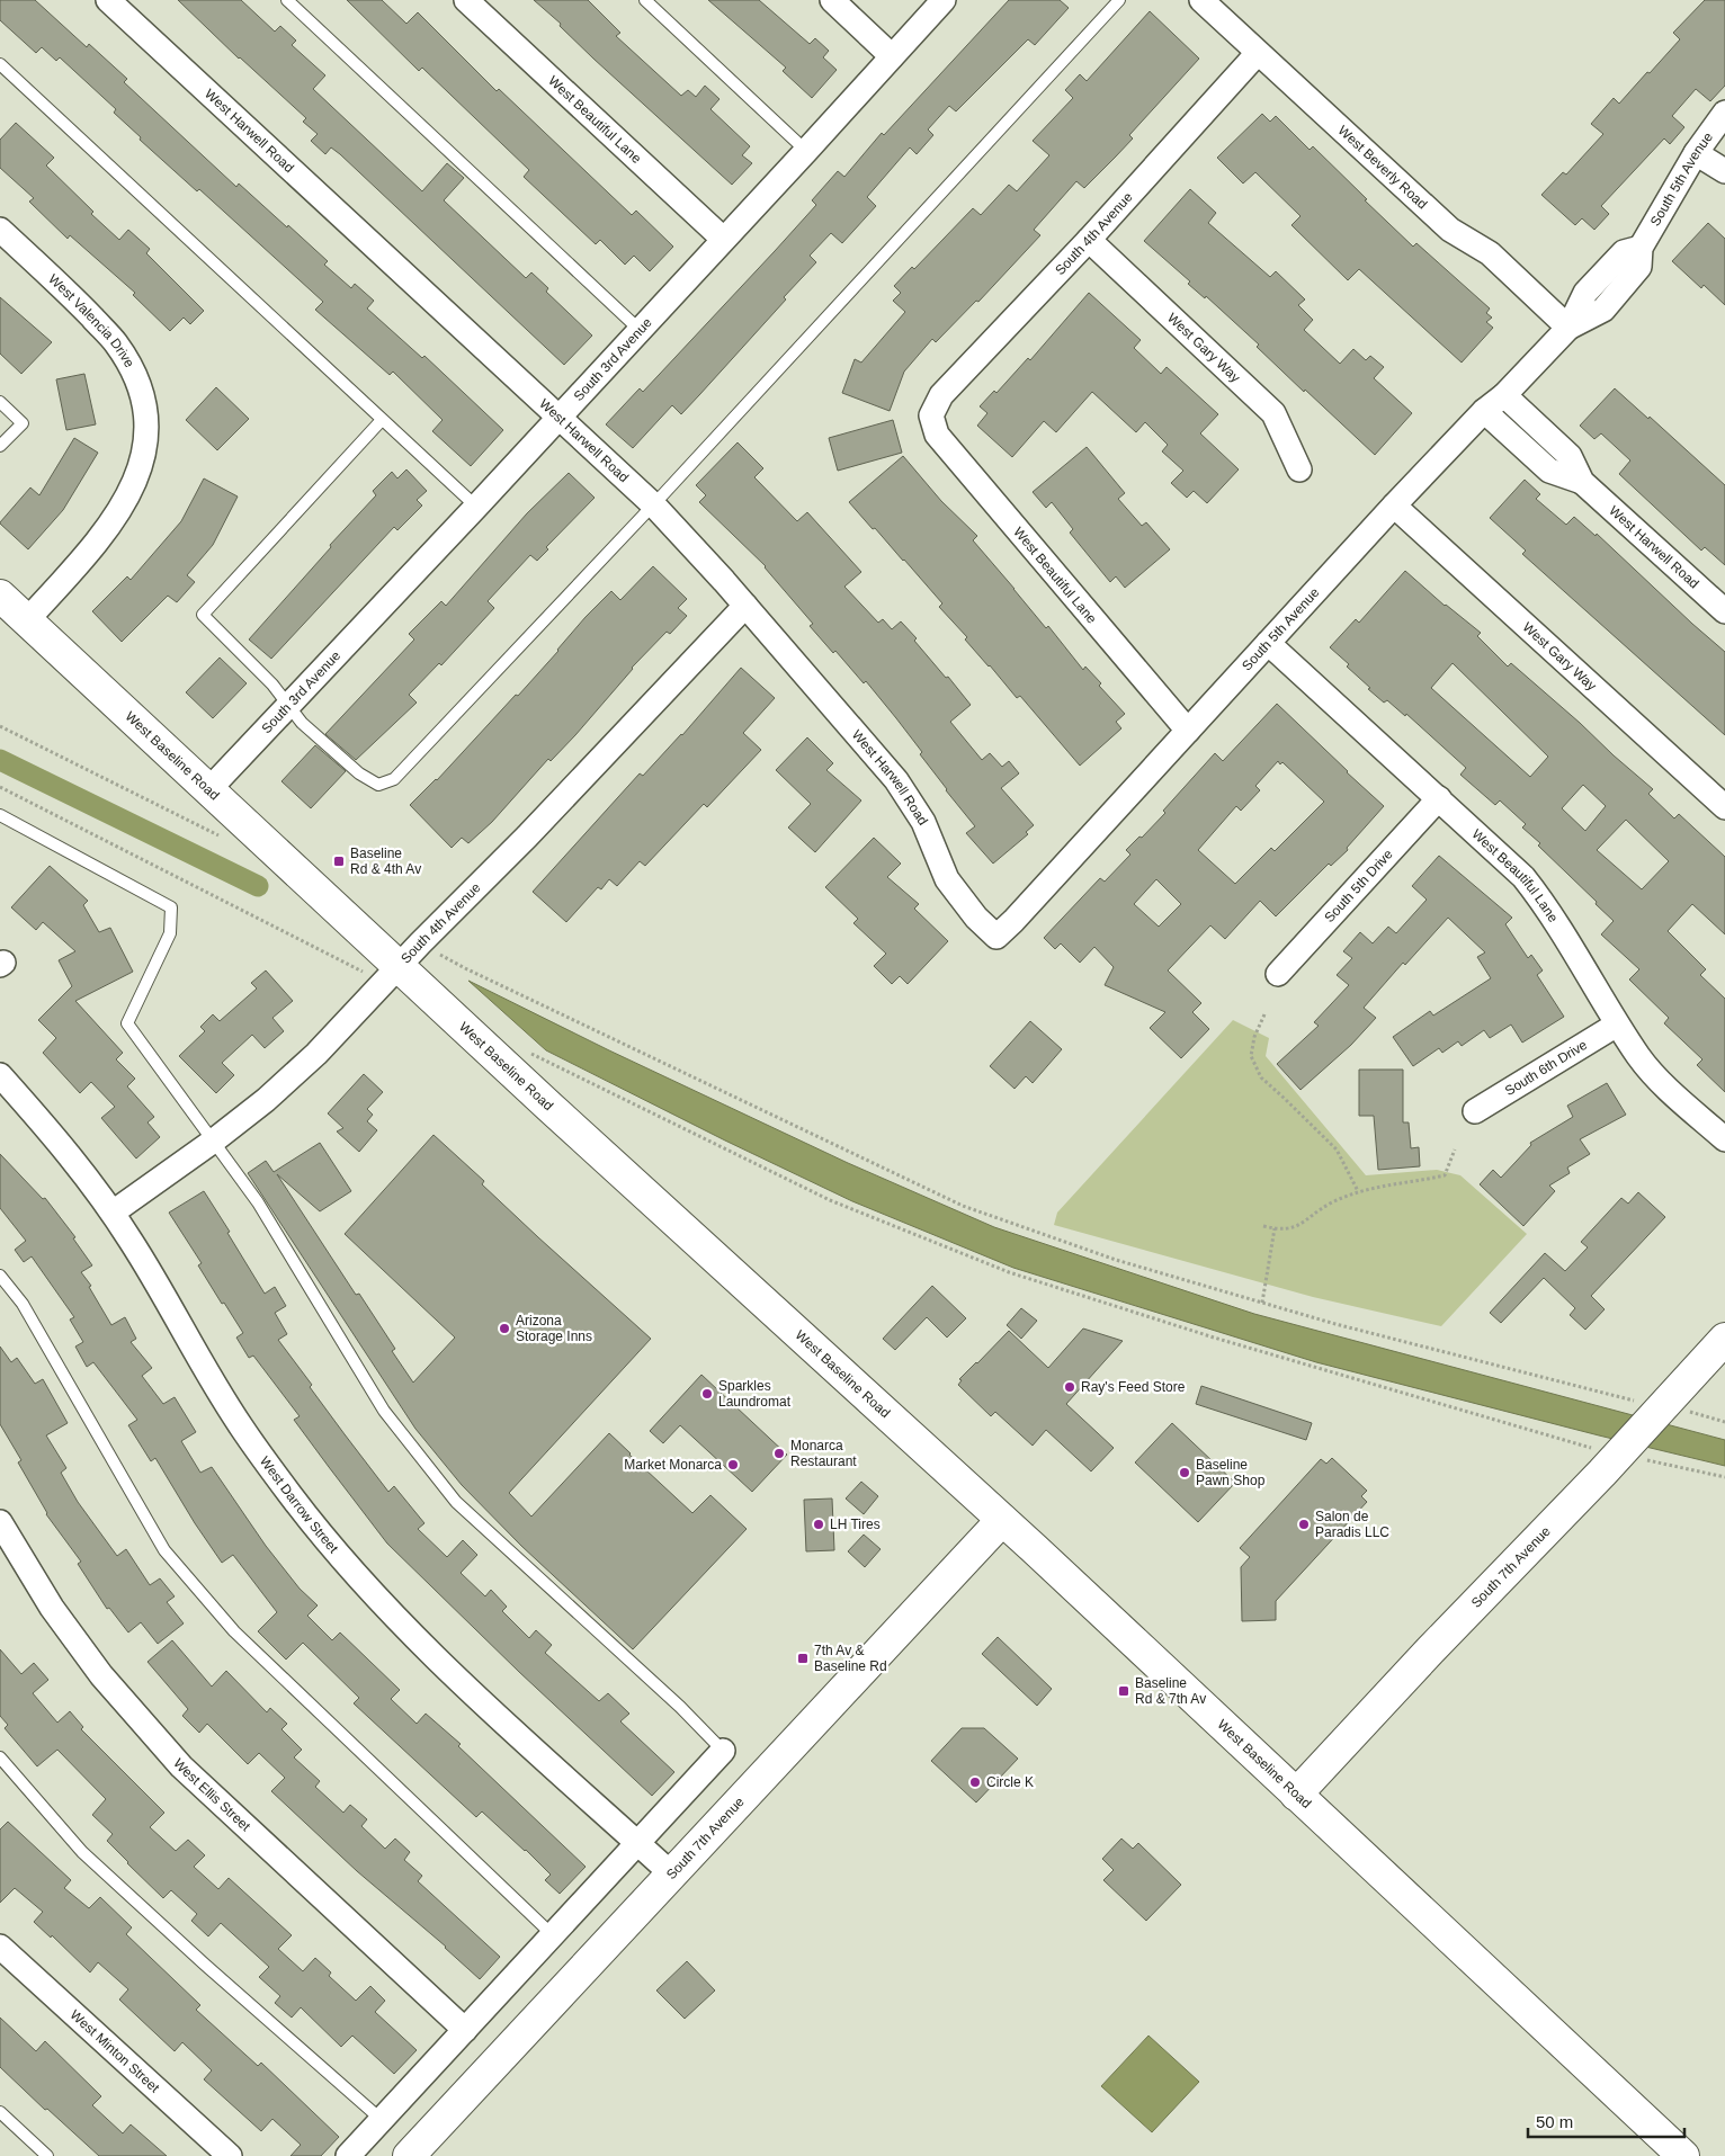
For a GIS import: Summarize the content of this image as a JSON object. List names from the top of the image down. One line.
{"streets":{"main road":["West Baseline Road","South 7th Avenue"],"street":["West Beautiful Lane","West Harwell Road","West Beverly Road","South 5th Avenue","South 4th Avenue","West Valencia Drive","West Gary Way","South 3rd Avenue","South 5th Drive","South 6th Drive","West Darrow Street","West Ellis Street","West Minton Street"]},"crossings":[["West Beautiful Lane","South 5th Avenue"],["West Beautiful Lane","South 4th Avenue"],["West Beautiful Lane","South 3rd Avenue"],["West Beautiful Lane","South 5th Drive"],["West Beautiful Lane","South 6th Drive"],["West Harwell Road","South 5th Avenue"],["West Harwell Road","South 4th Avenue"],["West Harwell Road","South 3rd Avenue"],["West Beverly Road","South 5th Avenue"],["West Beverly Road","South 4th Avenue"],["South 5th Avenue","West Gary Way"],["South 4th Avenue","West Gary Way"],["South 4th Avenue","West Baseline Road"],["South 4th Avenue","West Darrow Street"],["West Valencia Drive","West Baseline Road"],["South 3rd Avenue","West Baseline Road"],["West Baseline Road","South 7th Avenue"],["West Darrow Street","South 7th Avenue"]],"places":{"transit":["Baseline Rd & 4th Av","7th Av & Baseline Rd","Baseline Rd & 7th Av"],"other":["Arizona Storage Inns","Ray's Feed Store","Sparkles Laundromat","Monarca Restaurant","Market Monarca","Baseline Pawn Shop","LH Tires","Salon de Paradis LLC","Circle K"]},"scale_bar":"50 m"}
